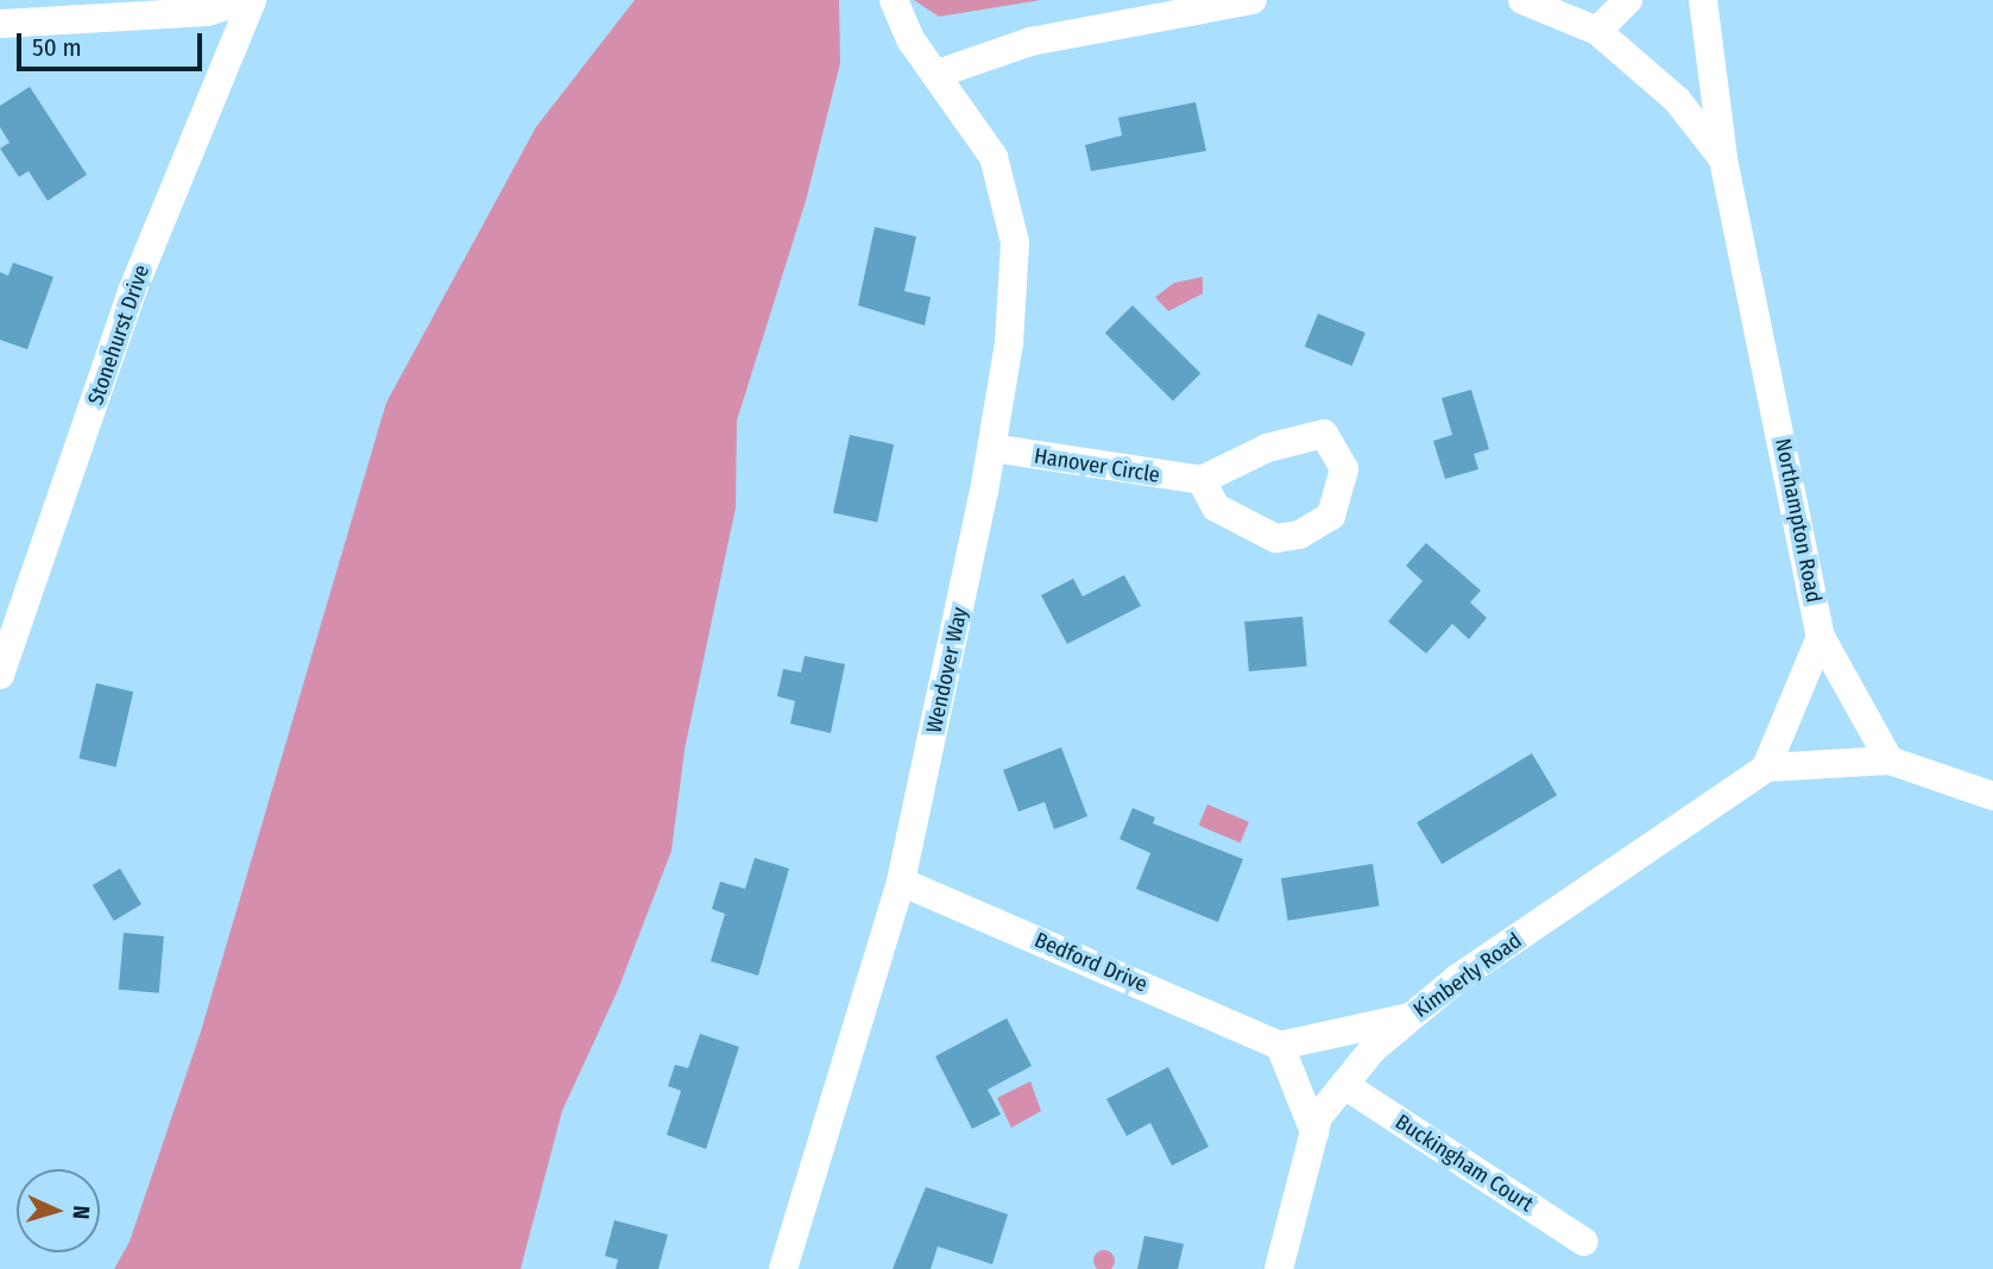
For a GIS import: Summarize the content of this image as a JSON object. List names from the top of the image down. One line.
{"streets":{"street":["Stonehurst Drive","Hanover Circle","Northampton Road","Wendover Way","Bedford Drive","Kimberly Road","Buckingham Court"]},"crossings":[["Hanover Circle","Wendover Way"],["Wendover Way","Bedford Drive"],["Kimberly Road","Buckingham Court"]],"scale_bar":"50 m","north":"right"}
